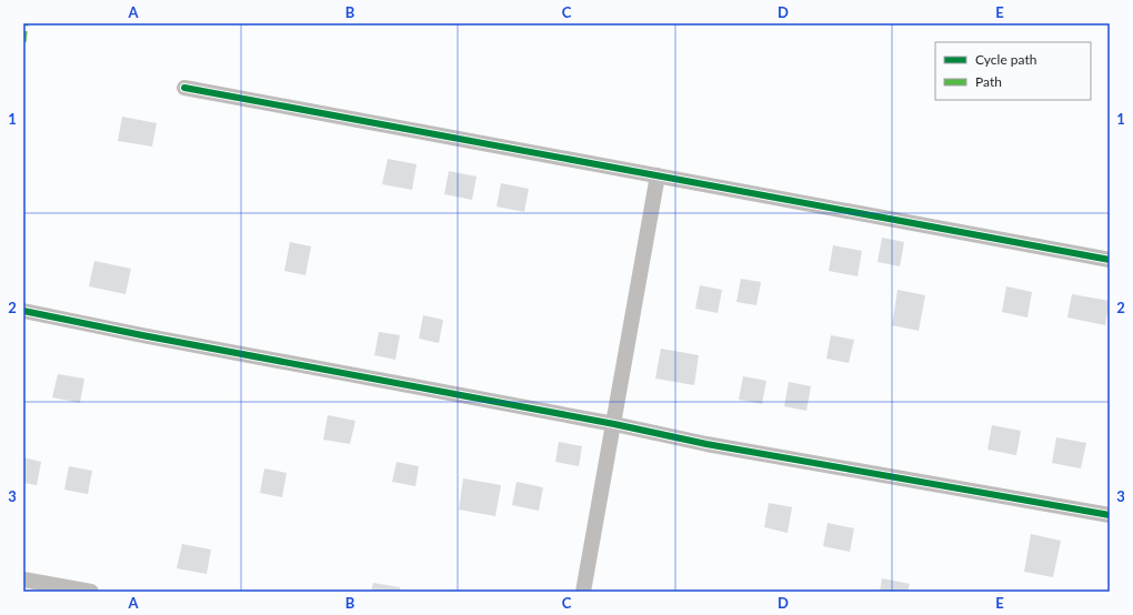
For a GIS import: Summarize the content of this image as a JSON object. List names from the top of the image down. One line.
{"legend":["Cycle path","Path"],"grid":{"columns":["A","B","C","D","E"],"rows":["1","2","3"]}}
